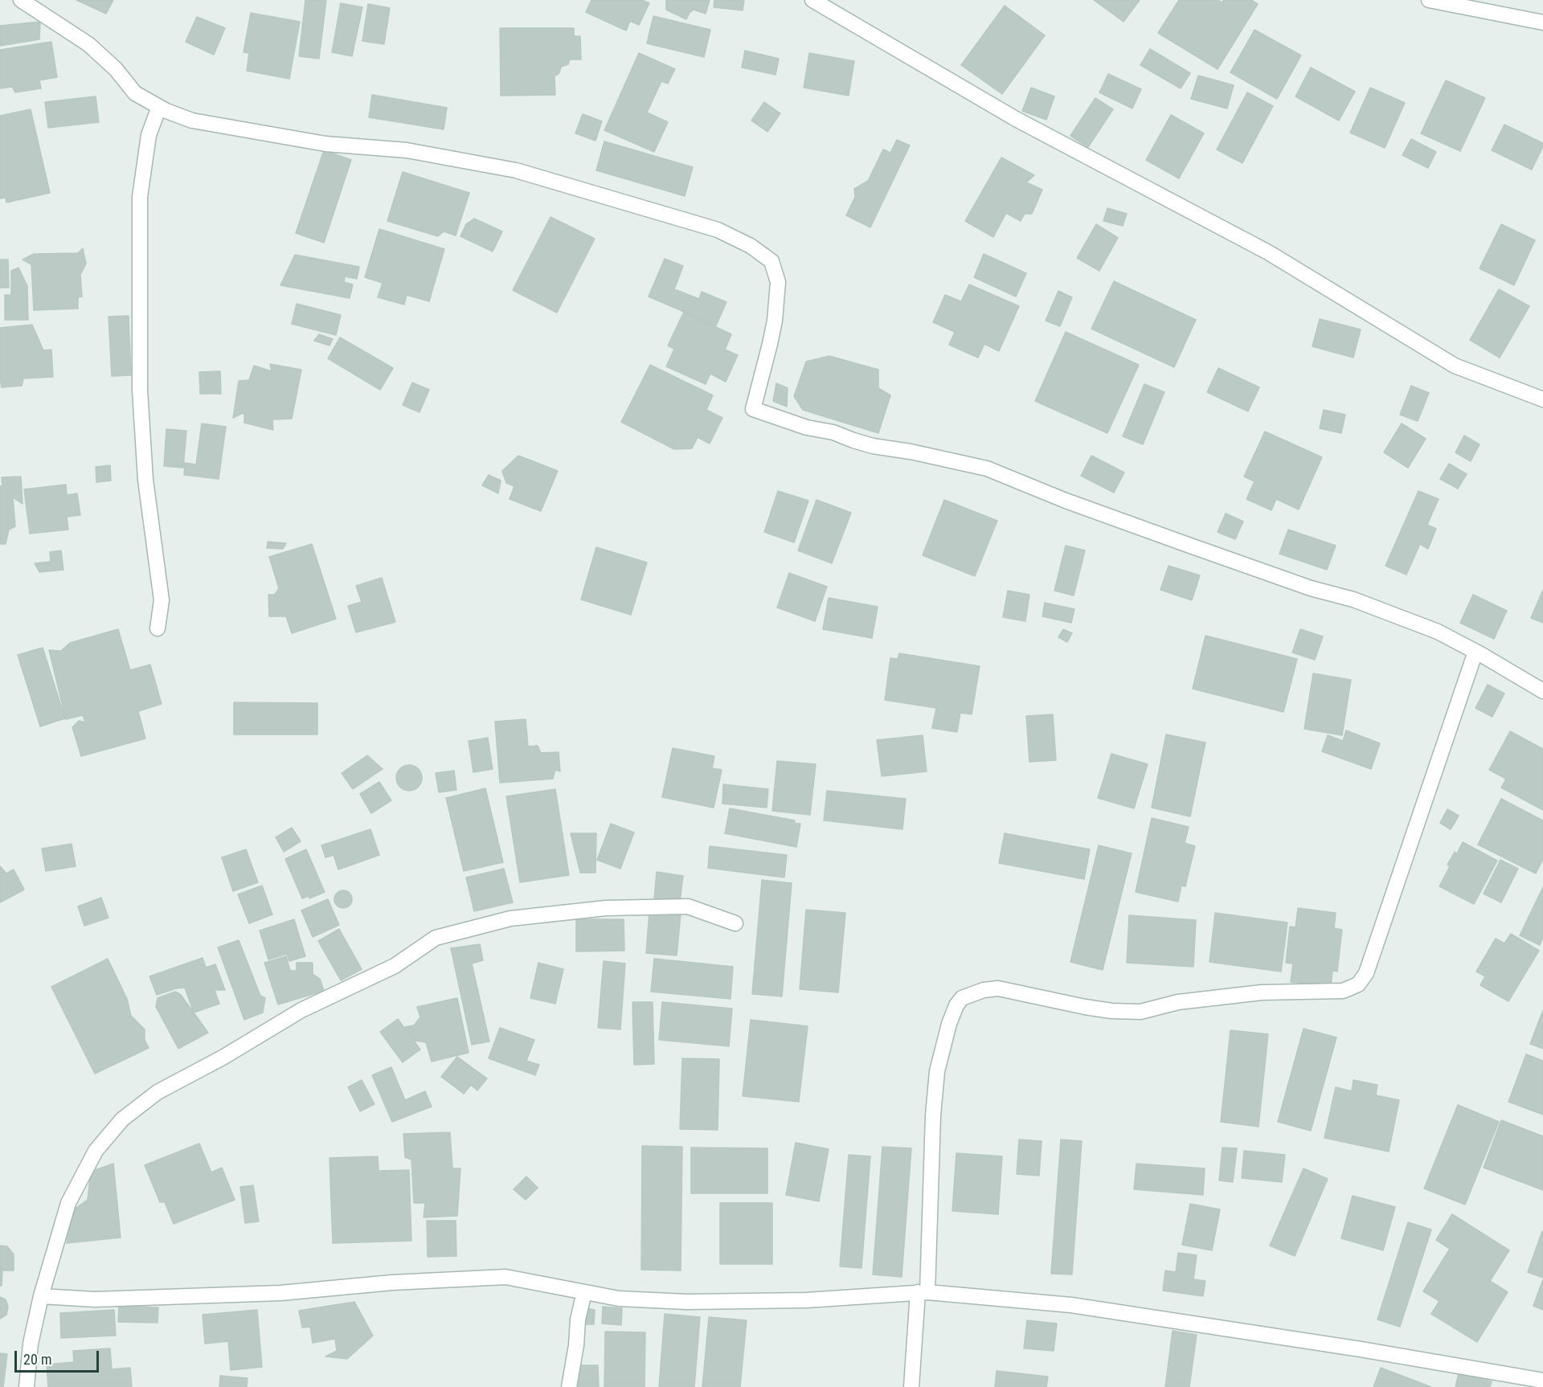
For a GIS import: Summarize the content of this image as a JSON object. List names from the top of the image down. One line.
{"scale_bar":"20 m"}
